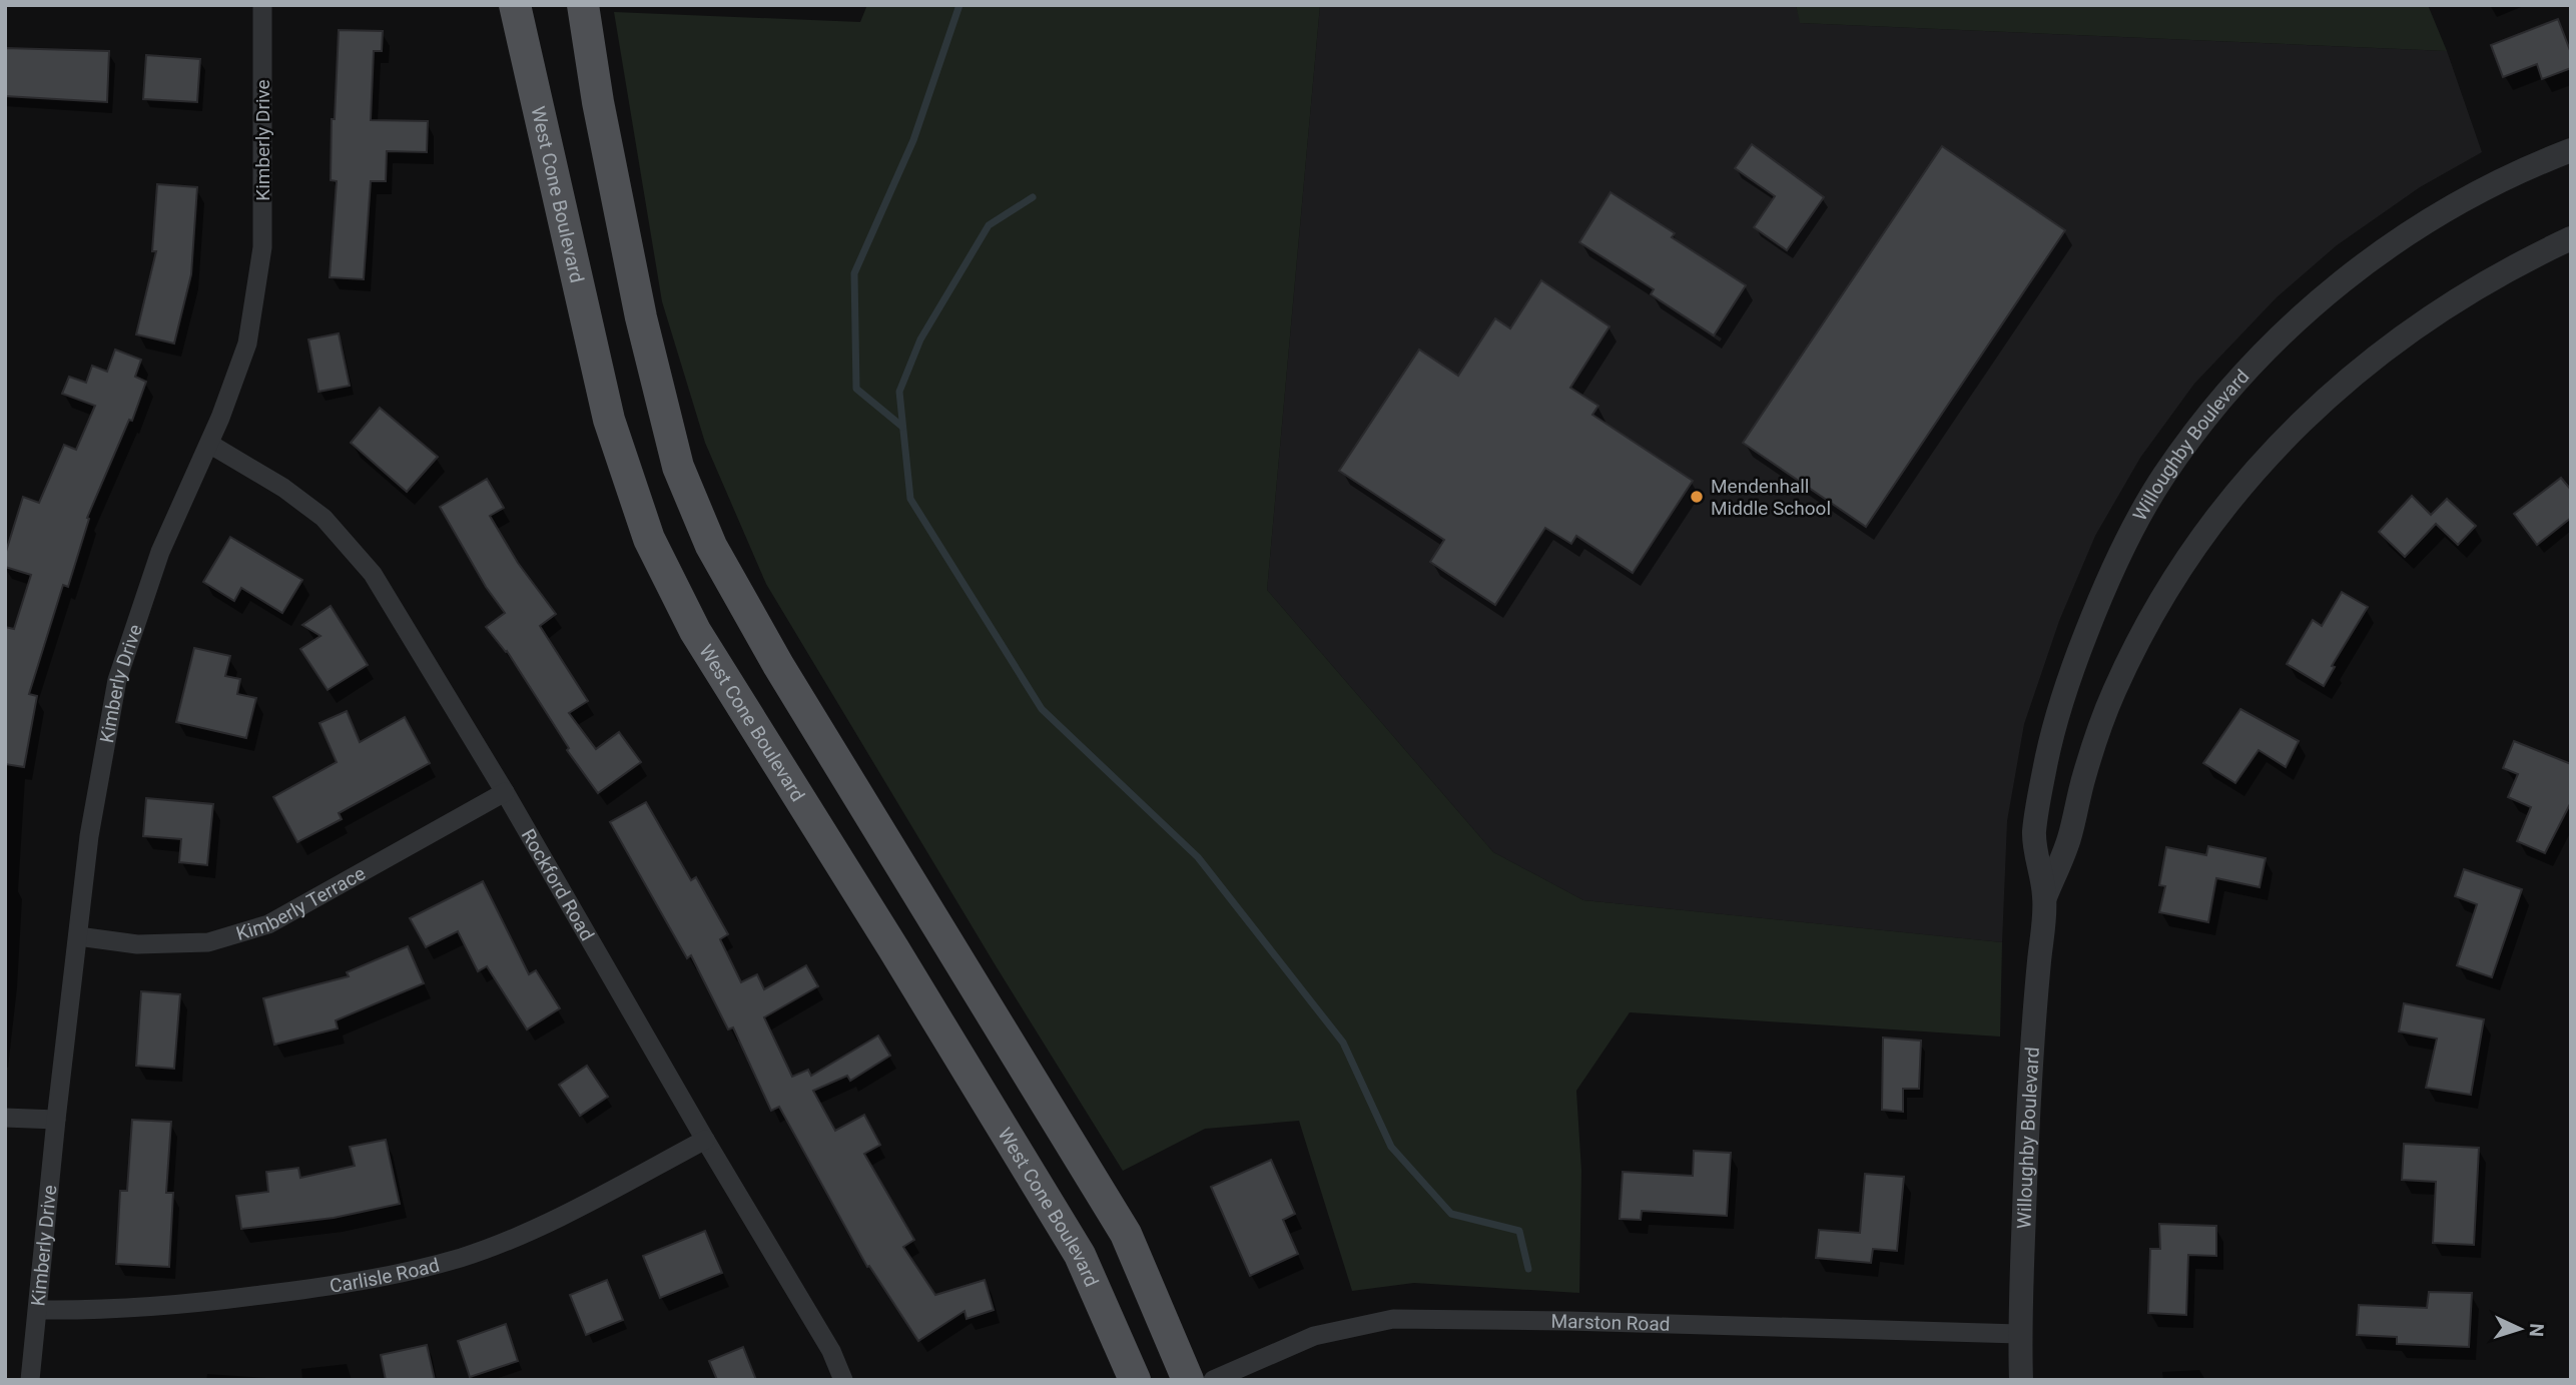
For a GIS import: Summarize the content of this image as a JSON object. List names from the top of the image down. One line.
{"streets":{"main road":["West Cone Boulevard"],"street":["Kimberly Drive","Willoughby Boulevard","Rockford Road","Kimberly Terrace","Carlisle Road","Marston Road"]},"crossings":[["Kimberly Drive","Rockford Road"],["Kimberly Drive","Kimberly Terrace"],["Kimberly Drive","Carlisle Road"],["Willoughby Boulevard","Marston Road"],["Rockford Road","Kimberly Terrace"],["Rockford Road","Carlisle Road"]],"places":["Mendenhall Middle School"],"north":"right"}
